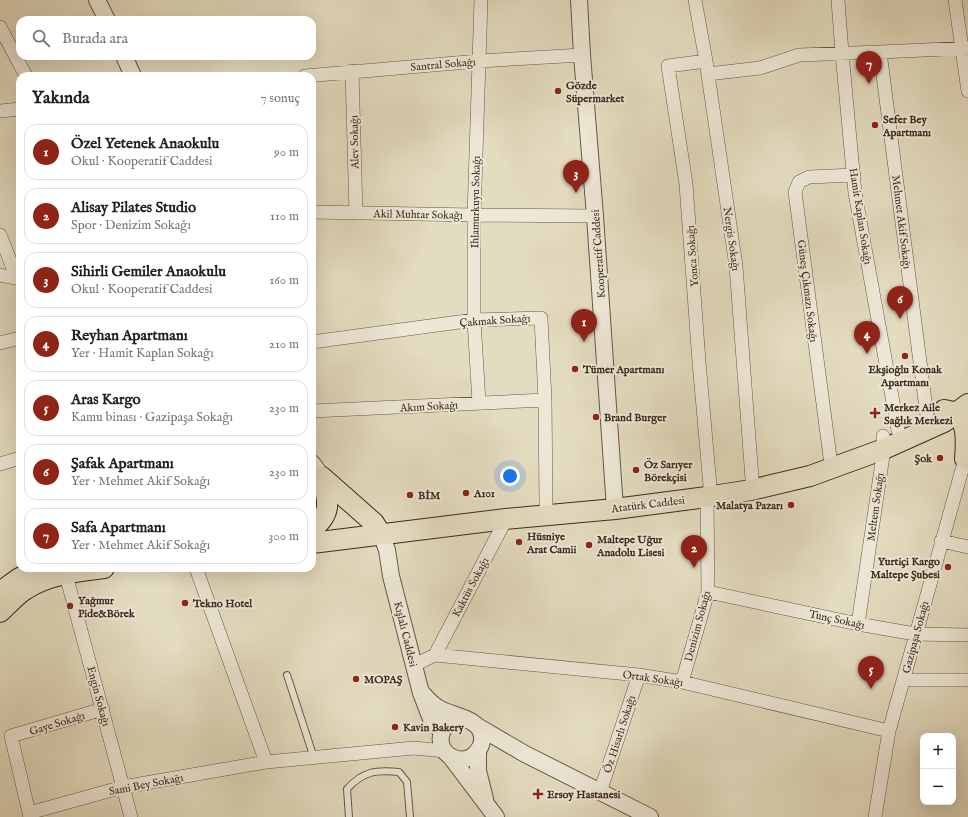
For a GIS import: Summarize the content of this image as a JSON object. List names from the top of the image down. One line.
{"streets":{"main road":["Atatürk Caddesi"],"street":["Santral Sokağı","Alev Sokağı","Ihlamurkuyu Sokağı","Akil Muhtar Sokağı","Hamit Kaplan Sokağı","Mehmet Akif Sokağı","Nergis Sokağı","Kooperatif Caddesi","Yonca Sokağı","Güneş Çıkmazı Sokağı","Çakmak Sokağı","Akım Sokağı","Meltem Sokağı","Kaktüs Sokağı","Tunç Sokağı","Denizim Sokağı","Kışlalı Caddesi","Gazipaşa Sokağı","Ortak Sokağı","Engin Sokağı","Gaye Sokağı","Öz Hisarlı Sokağı","Sami Bey Sokağı"]},"crossings":[["Santral Sokağı","Alev Sokağı"],["Santral Sokağı","Ihlamurkuyu Sokağı"],["Santral Sokağı","Kooperatif Caddesi"],["Alev Sokağı","Akil Muhtar Sokağı"],["Ihlamurkuyu Sokağı","Akil Muhtar Sokağı"],["Ihlamurkuyu Sokağı","Çakmak Sokağı"],["Ihlamurkuyu Sokağı","Akım Sokağı"],["Akil Muhtar Sokağı","Kooperatif Caddesi"],["Hamit Kaplan Sokağı","Güneş Çıkmazı Sokağı"],["Hamit Kaplan Sokağı","Atatürk Caddesi"],["Hamit Kaplan Sokağı","Meltem Sokağı"],["Mehmet Akif Sokağı","Atatürk Caddesi"],["Nergis Sokağı","Yonca Sokağı"],["Nergis Sokağı","Atatürk Caddesi"],["Kooperatif Caddesi","Atatürk Caddesi"],["Yonca Sokağı","Atatürk Caddesi"],["Yonca Sokağı","Denizim Sokağı"],["Güneş Çıkmazı Sokağı","Atatürk Caddesi"],["Çakmak Sokağı","Akım Sokağı"],["Çakmak Sokağı","Atatürk Caddesi"],["Atatürk Caddesi","Meltem Sokağı"],["Atatürk Caddesi","Kaktüs Sokağı"],["Atatürk Caddesi","Denizim Sokağı"],["Atatürk Caddesi","Kışlalı Caddesi"],["Meltem Sokağı","Tunç Sokağı"],["Kaktüs Sokağı","Ortak Sokağı"],["Tunç Sokağı","Denizim Sokağı"],["Tunç Sokağı","Gazipaşa Sokağı"],["Denizim Sokağı","Ortak Sokağı"],["Kışlalı Caddesi","Sami Bey Sokağı"],["Gazipaşa Sokağı","Ortak Sokağı"],["Ortak Sokağı","Öz Hisarlı Sokağı"],["Engin Sokağı","Gaye Sokağı"],["Engin Sokağı","Sami Bey Sokağı"],["Gaye Sokağı","Sami Bey Sokağı"]],"places":{"other":["Gözde Süpermarket","Sefer Bey Apartmanı","Ekşioğlu Konak Apartmanı","Tümer Apartmanı","Brand Burger","Şok","Öz Sarıyer Börekçisi","A101","BİM","Malatya Pazarı","Hüsniye Arat Camii","Maltepe Uğur Anadolu Lisesi","Yurtiçi Kargo Maltepe Şubesi","Tekno Hotel","Yağmur Pide&Börek","MOPAŞ","Kavin Bakery"],"health":["Merkez Aile Sağlık Merkezi","Ersoy Hastanesi"]},"page":{"search":"Burada ara","pins":["7","3","6","1","4","2","5"],"heading":["Yakında","7 sonuç"],"list":[{"mark":"1","name":"Özel Yetenek Anaokulu","note":"Okul · Kooperatif Caddesi","value":"90 m"},{"mark":"2","name":"Alisay Pilates Studio","note":"Spor · Denizim Sokağı","value":"110 m"},{"mark":"3","name":"Sihirli Gemiler Anaokulu","note":"Okul · Kooperatif Caddesi","value":"160 m"},{"mark":"4","name":"Reyhan Apartmanı","note":"Yer · Hamit Kaplan Sokağı","value":"210 m"},{"mark":"5","name":"Aras Kargo","note":"Kamu binası · Gazipaşa Sokağı","value":"230 m"},{"mark":"6","name":"Şafak Apartmanı","note":"Yer · Mehmet Akif Sokağı","value":"230 m"},{"mark":"7","name":"Safa Apartmanı","note":"Yer · Mehmet Akif Sokağı","value":"300 m"}],"map_buttons":["+","−"]}}
